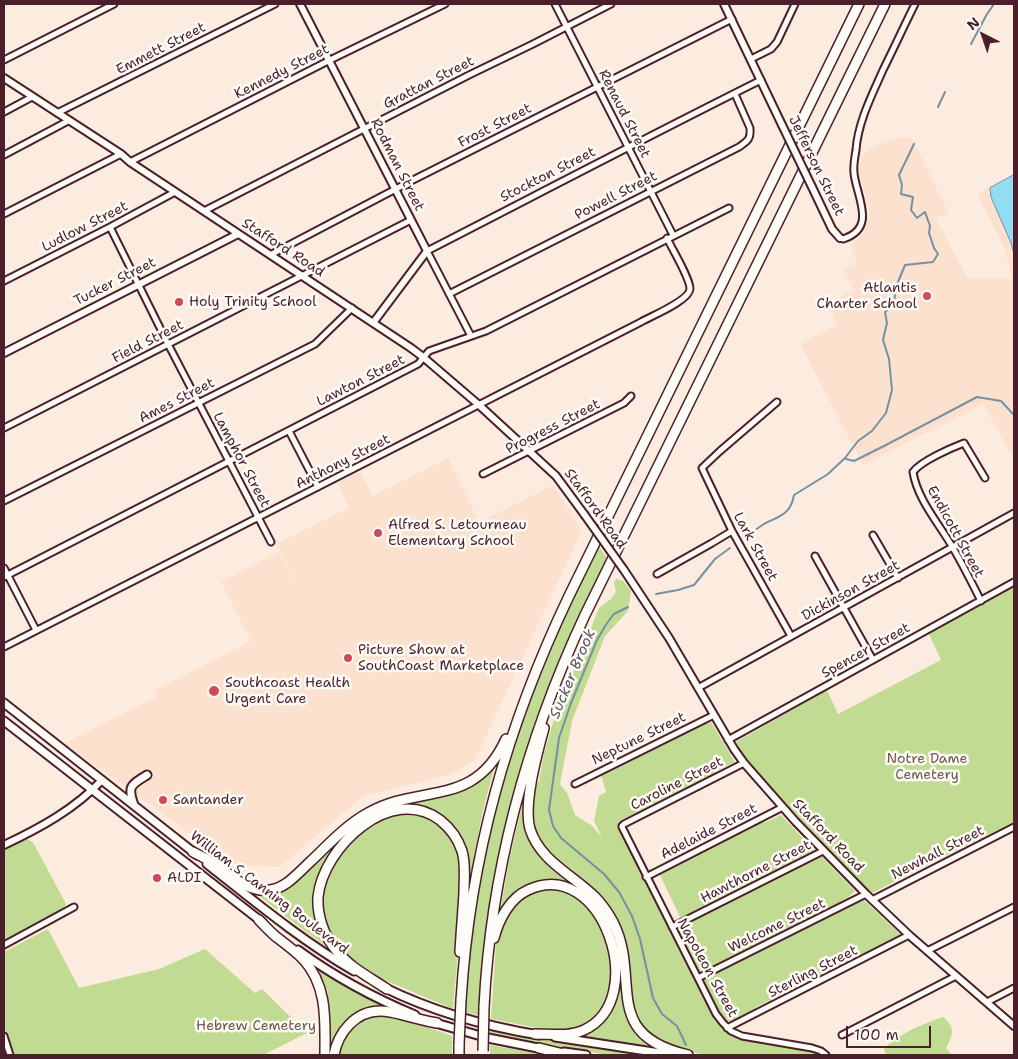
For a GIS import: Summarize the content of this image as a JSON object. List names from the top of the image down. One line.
{"streets":{"main road":["William S Canning Boulevard"],"street":["Emmett Street","Kennedy Street","Grattan Street","Renaud Street","Frost Street","Rodman Street","Jefferson Street","Stockton Street","Powell Street","Ludlow Street","Stafford Road","Tucker Street","Field Street","Lawton Street","Ames Street","Progress Street","Lamphor Street","Anthony Street","Endicott Street","Lark Street","Dickinson Street","Spencer Street","Neptune Street","Caroline Street","Adelaide Street","Newhall Street","Hawthorne Street","Welcome Street","Napoleon Street","Sterling Street"]},"crossings":[["Emmett Street","Stafford Road"],["Kennedy Street","Rodman Street"],["Kennedy Street","Stafford Road"],["Grattan Street","Renaud Street"],["Grattan Street","Rodman Street"],["Grattan Street","Stafford Road"],["Renaud Street","Frost Street"],["Renaud Street","Stockton Street"],["Renaud Street","Powell Street"],["Renaud Street","Lawton Street"],["Frost Street","Rodman Street"],["Frost Street","Jefferson Street"],["Frost Street","Stafford Road"],["Rodman Street","Stockton Street"],["Rodman Street","Powell Street"],["Rodman Street","Field Street"],["Rodman Street","Lawton Street"],["Jefferson Street","Stockton Street"],["Stockton Street","Powell Street"],["Stockton Street","Stafford Road"],["Ludlow Street","Stafford Road"],["Ludlow Street","Lamphor Street"],["Stafford Road","Tucker Street"],["Stafford Road","Field Street"],["Stafford Road","Lawton Street"],["Stafford Road","Ames Street"],["Stafford Road","Progress Street"],["Stafford Road","Anthony Street"],["Stafford Road","Dickinson Street"],["Stafford Road","Spencer Street"],["Stafford Road","Neptune Street"],["Stafford Road","Caroline Street"],["Stafford Road","Adelaide Street"],["Stafford Road","Newhall Street"],["Stafford Road","Hawthorne Street"],["Stafford Road","Welcome Street"],["Stafford Road","Sterling Street"],["Tucker Street","Lamphor Street"],["Field Street","Lamphor Street"],["Lawton Street","Lamphor Street"],["Lawton Street","Anthony Street"],["Ames Street","Lamphor Street"],["Lamphor Street","Anthony Street"],["Endicott Street","Dickinson Street"],["Endicott Street","Spencer Street"],["Lark Street","Dickinson Street"],["Caroline Street","Napoleon Street"],["Adelaide Street","Napoleon Street"],["Hawthorne Street","Napoleon Street"],["Welcome Street","Napoleon Street"],["Napoleon Street","Sterling Street"]],"water":["Sucker Brook"],"parks":["Notre Dame Cemetery","Hebrew Cemetery"],"places":["Atlantis Charter School","Holy Trinity School","Alfred S. Letourneau Elementary School","Picture Show at SouthCoast Marketplace","Southcoast Health Urgent Care","Santander","ALDI"],"scale_bar":"100 m","north":"top left"}
